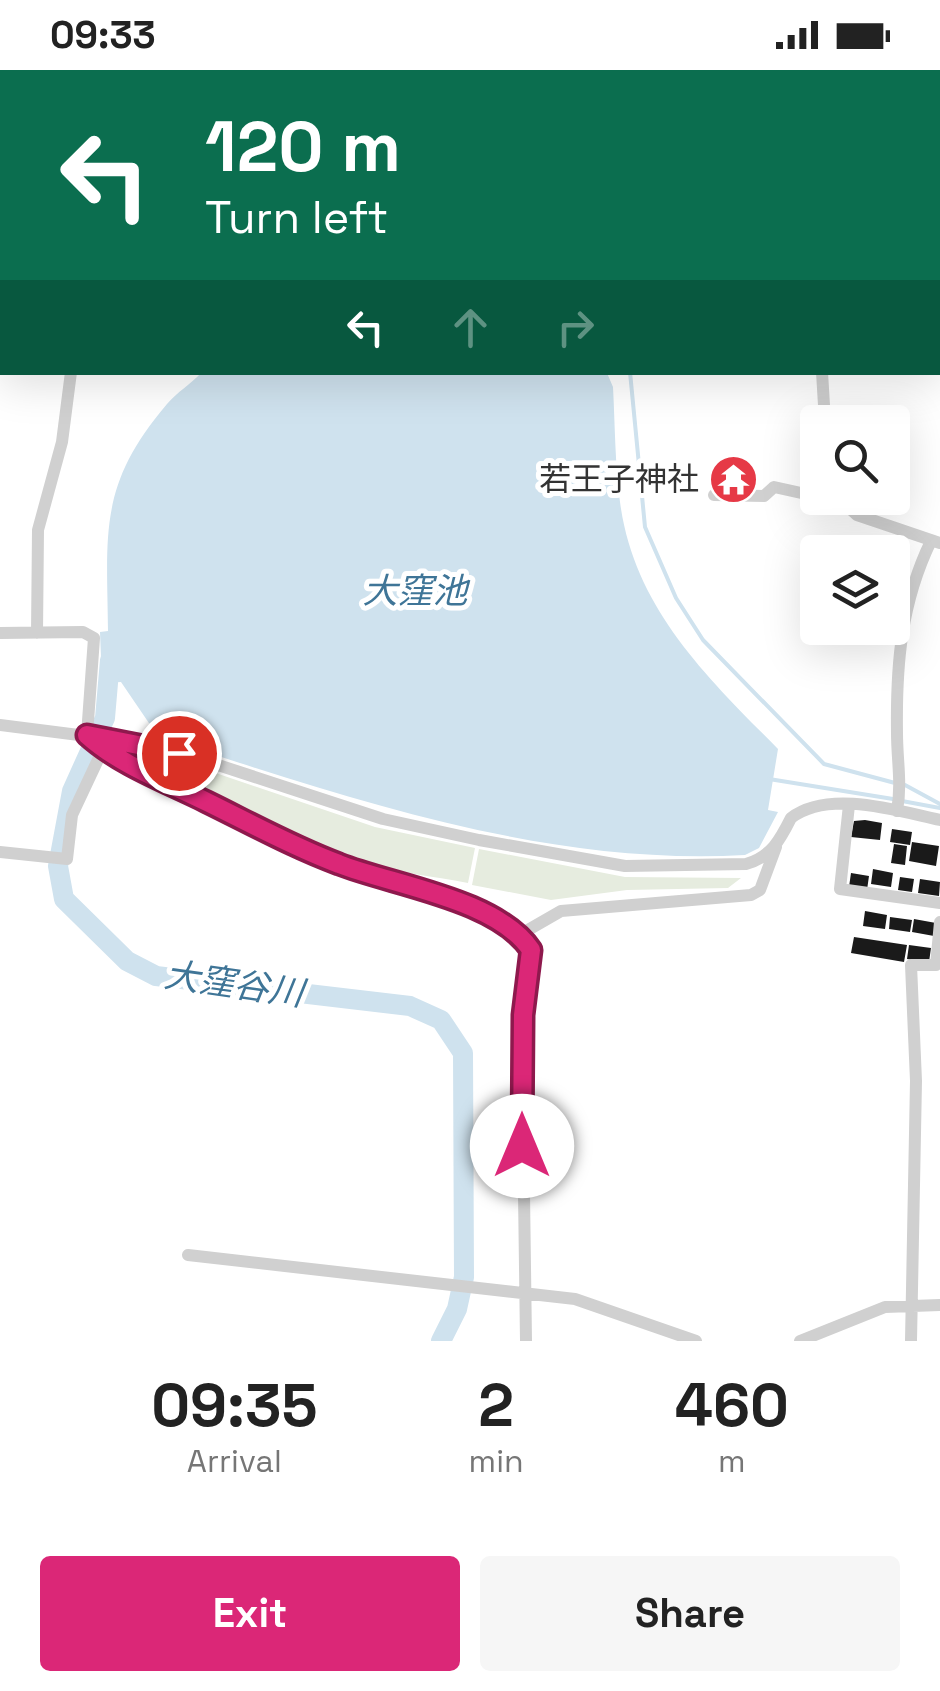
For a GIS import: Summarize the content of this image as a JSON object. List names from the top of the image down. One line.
{"water":["大窪池","大窪谷川"],"places":{"temple":["若王子神社"]},"page":{"status":"09:33","turn":["120 m","Turn left"],"eta":["09:35","Arrival","2","min","460","m"],"buttons":["Exit","Share"]}}
